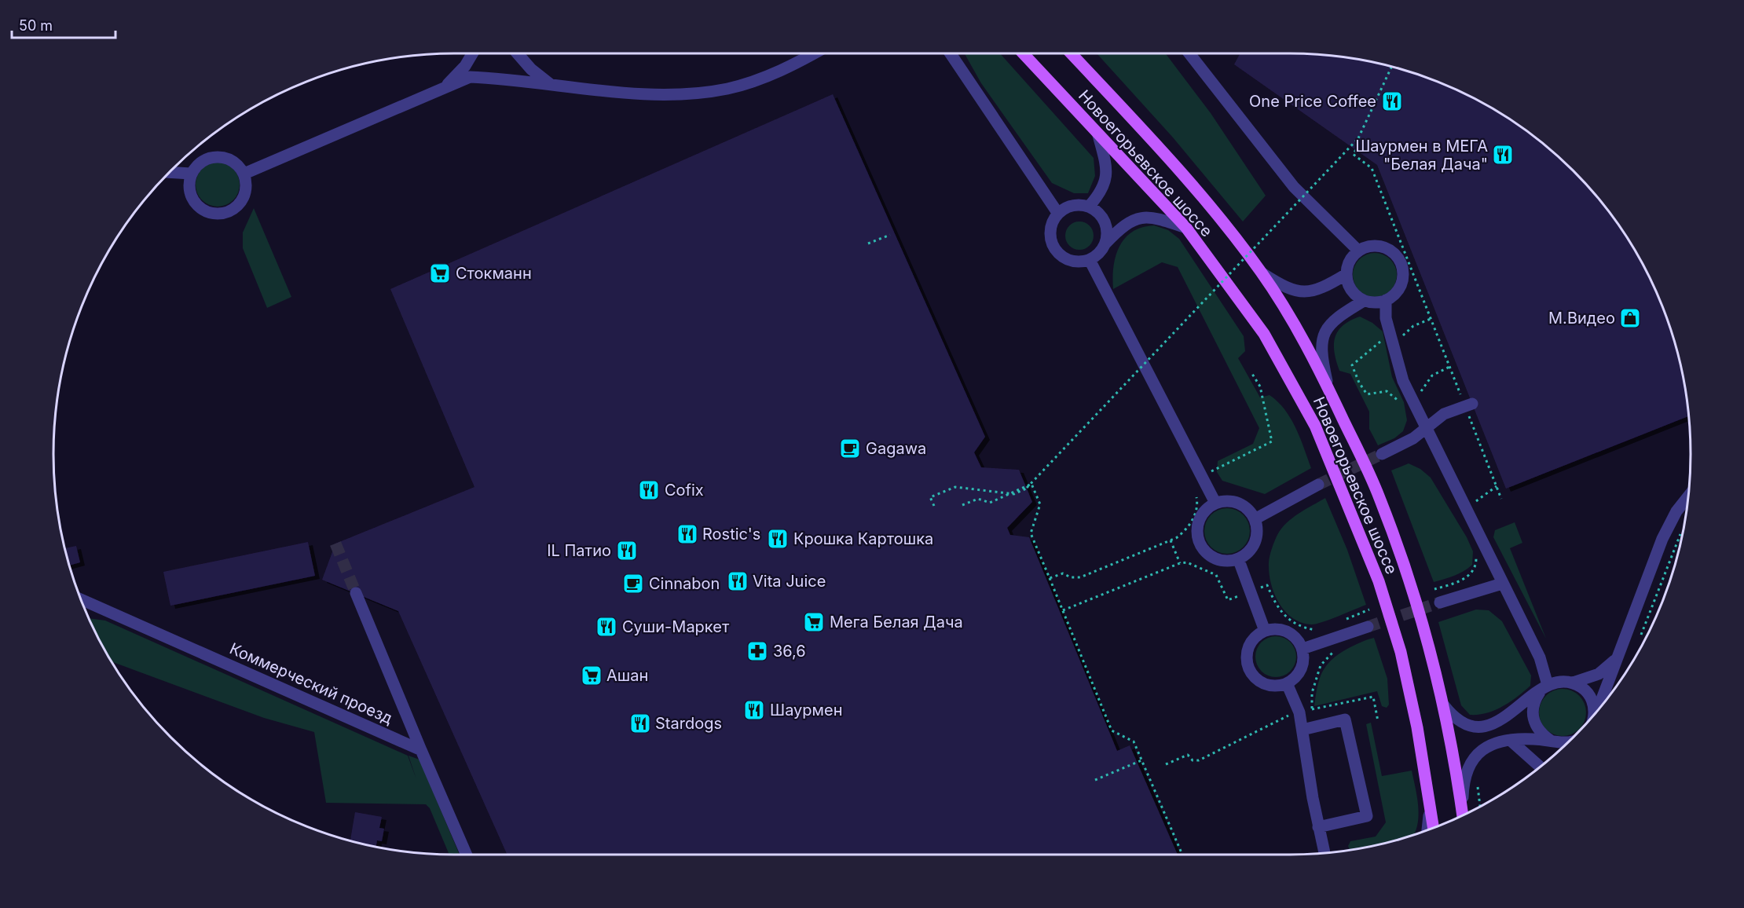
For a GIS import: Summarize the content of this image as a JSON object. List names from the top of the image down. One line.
{"streets":{"main road":["Новоегорьевское шоссе"],"street":["Коммерческий проезд"]},"places":{"restaurant":["One Price Coffee","Шаурмен в МЕГА \"Белая Дача\"","Cofix","Rostic's","Крошка Картошка","IL Патио","Vita Juice","Суши-Маркет","Шаурмен","Stardogs"],"supermarket":["Стокманн","Мега Белая Дача","Ашан"],"shop":["М.Видео"],"cafe":["Gagawa","Cinnabon"],"pharmacy":["36,6"]},"scale_bar":"50 m"}
